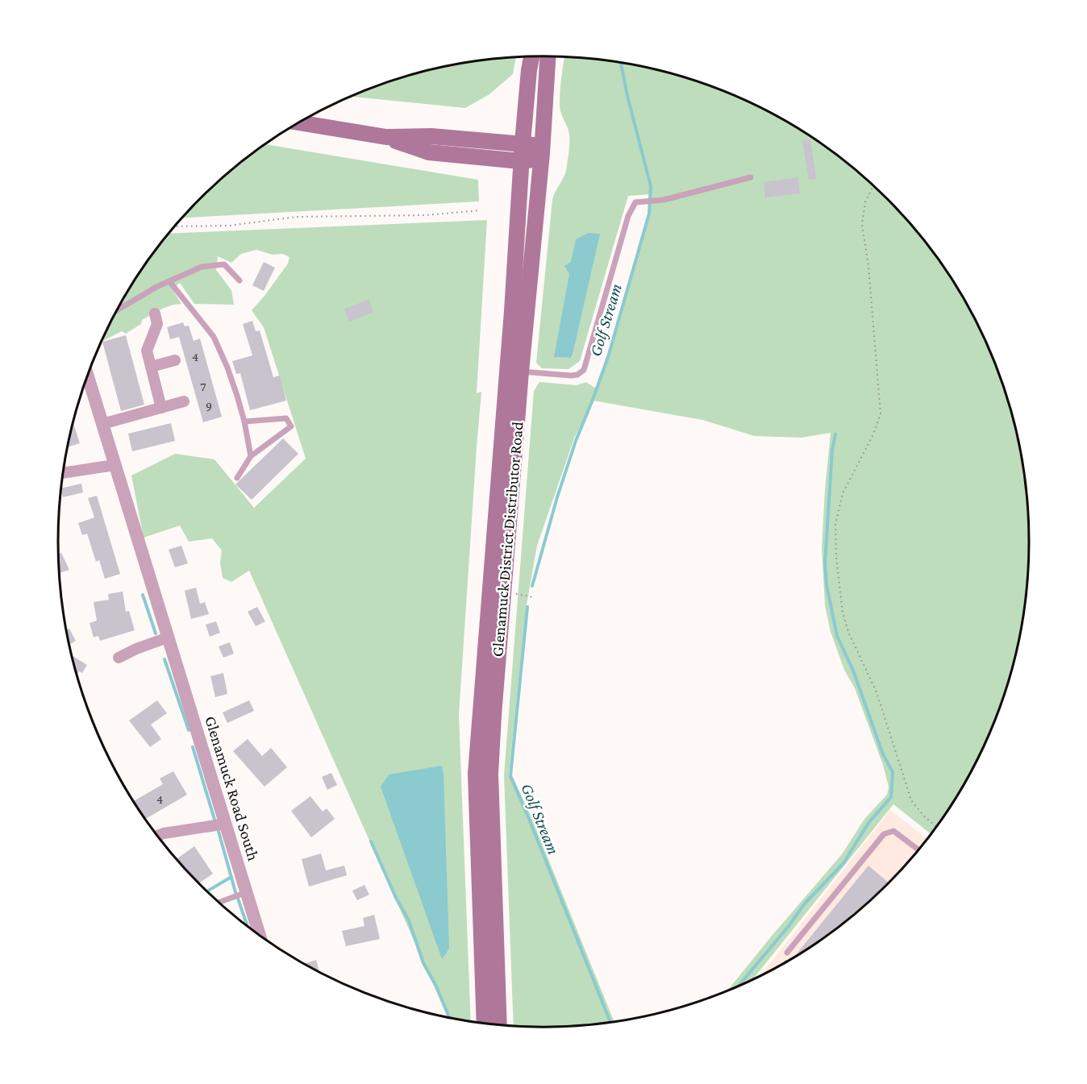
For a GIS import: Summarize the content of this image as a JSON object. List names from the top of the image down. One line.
{"streets":{"main road":["Glenamuck District Distributor Road"],"street":["Glenamuck Road South"]},"water":["Golf Stream"],"house_numbers":["4","7","9","4"]}
